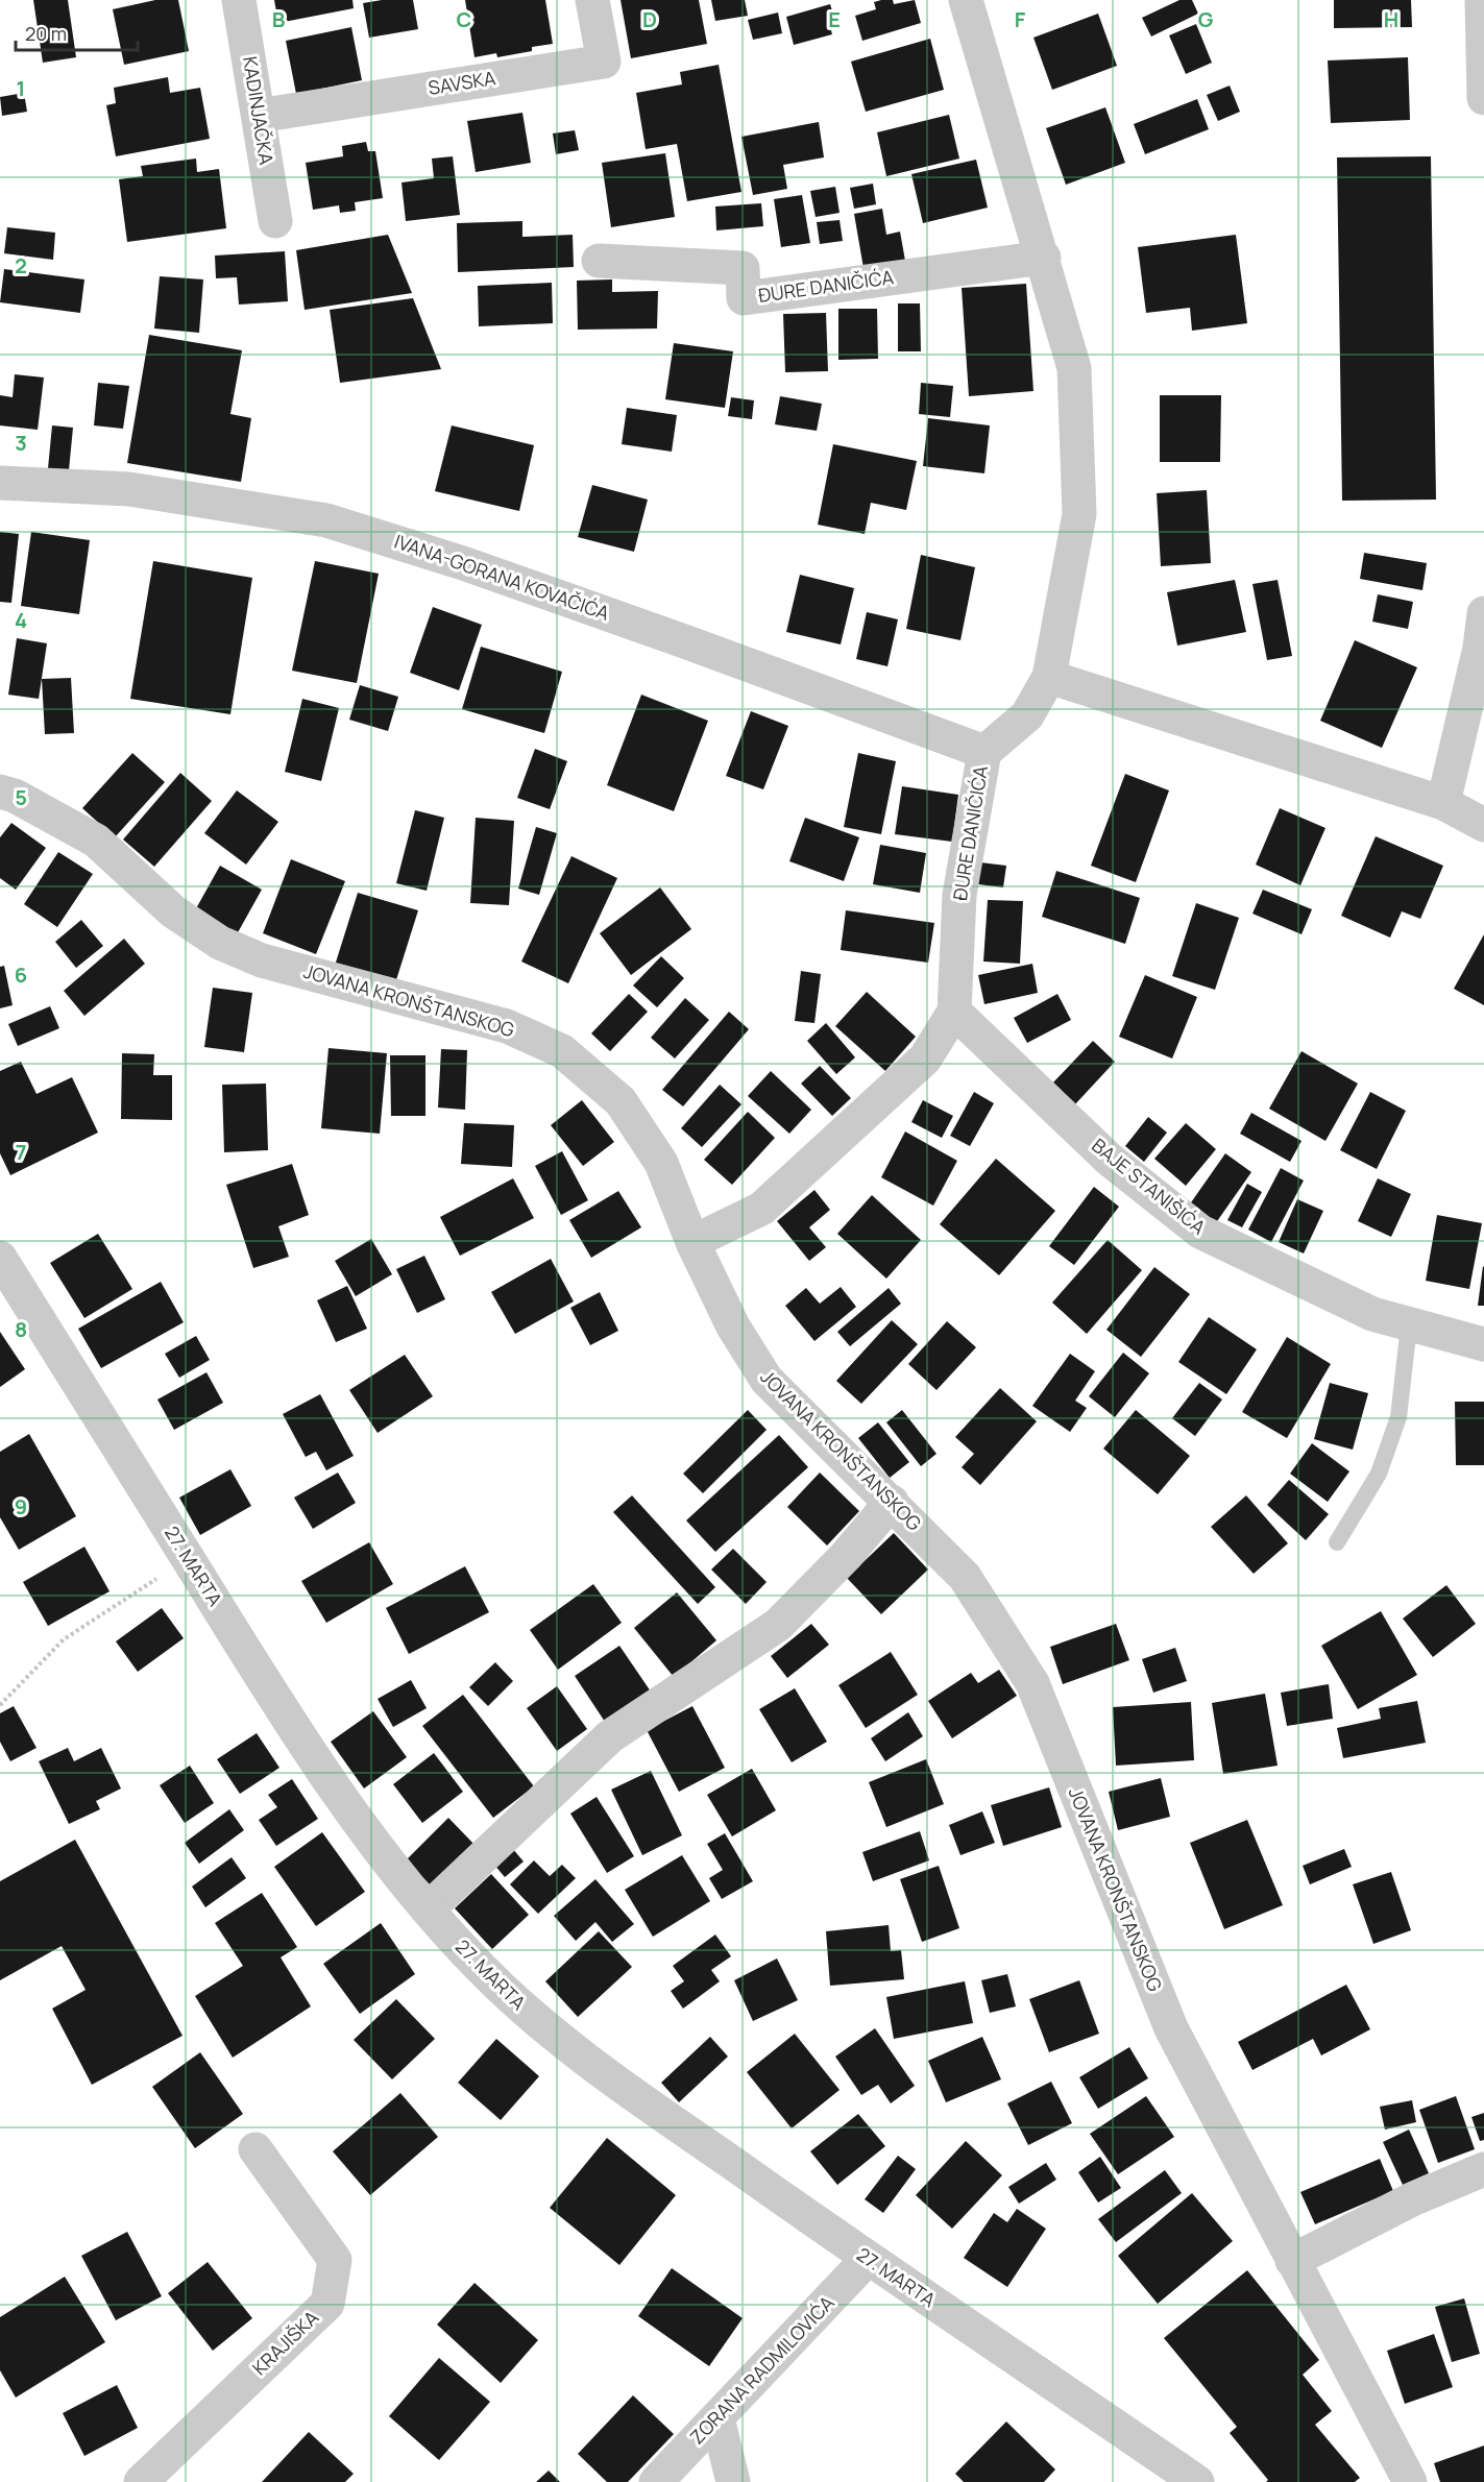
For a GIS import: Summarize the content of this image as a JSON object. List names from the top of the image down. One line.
{"streets":{"street":["SAVSKA","KADINJAČKA","ĐURE DANIČIĆA","IVANA-GORANA KOVAČIĆA","JOVANA KRONŠTANSKOG","BAJE STANIŠIĆA","27. MARTA","KRAJIŠKA","ZORANA RADMILOVIĆA"]},"crossings":[["SAVSKA","KADINJAČKA"],["ĐURE DANIČIĆA","IVANA-GORANA KOVAČIĆA"],["ĐURE DANIČIĆA","JOVANA KRONŠTANSKOG"],["ĐURE DANIČIĆA","BAJE STANIŠIĆA"],["27. MARTA","ZORANA RADMILOVIĆA"]],"scale_bar":"20 m","grid":{"columns":["B","C","D","E","F","G","H"],"rows":["1","2","3","4","5","6","7","8","9"]}}
